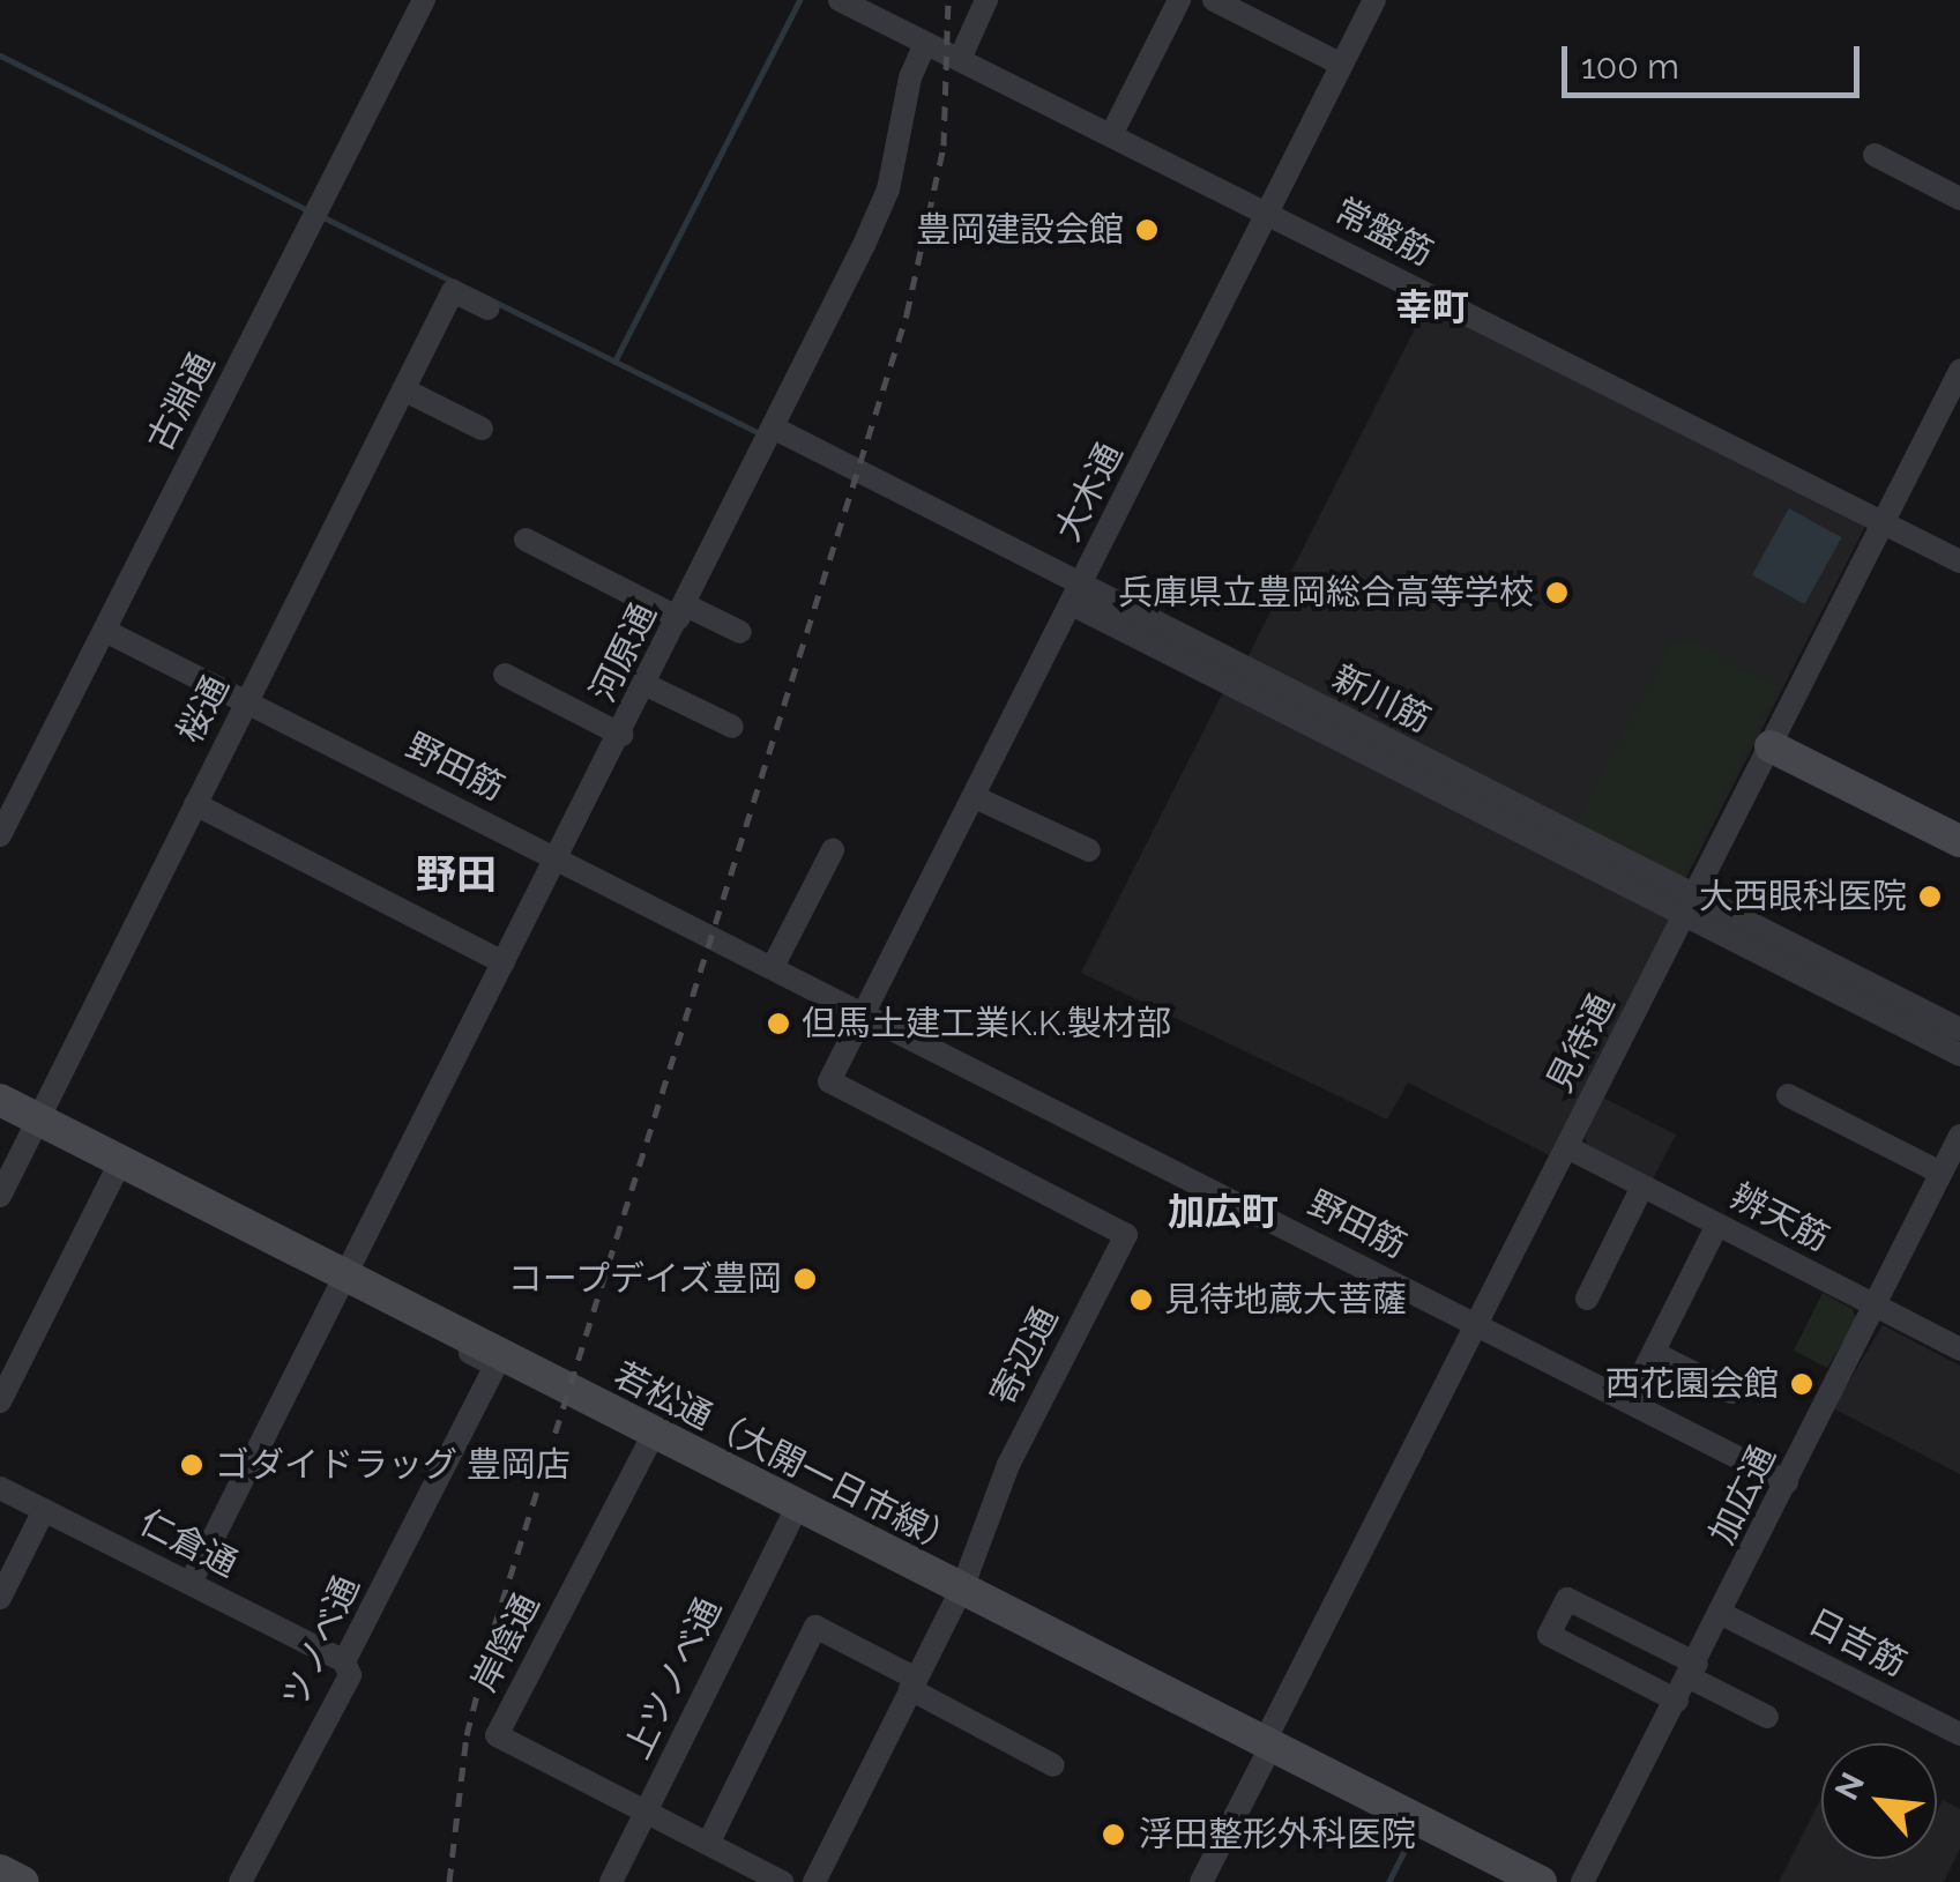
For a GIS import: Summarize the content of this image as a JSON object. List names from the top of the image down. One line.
{"streets":{"street":["常盤筋","古淵通","大木通","河原通","新川筋","桜通","野田筋","見待通","辨天筋","寄辺通","若松通（大開一日市線）","加広通","仁倉通","ツノベ通","岸陰通","日吉筋","上ツノベ通"]},"crossings":[["常盤筋","大木通"],["常盤筋","河原通"],["常盤筋","見待通"],["古淵通","野田筋"],["大木通","新川筋"],["大木通","野田筋"],["大木通","寄辺通"],["河原通","新川筋"],["河原通","野田筋"],["河原通","若松通（大開一日市線）"],["河原通","仁倉通"],["河原通","ツノベ通"],["新川筋","見待通"],["桜通","野田筋"],["桜通","若松通（大開一日市線）"],["野田筋","見待通"],["野田筋","寄辺通"],["野田筋","加広通"],["見待通","辨天筋"],["見待通","若松通（大開一日市線）"],["辨天筋","加広通"],["寄辺通","若松通（大開一日市線）"],["若松通（大開一日市線）","ツノベ通"],["若松通（大開一日市線）","岸陰通"],["若松通（大開一日市線）","上ツノベ通"],["加広通","日吉筋"],["仁倉通","ツノベ通"],["岸陰通","上ツノベ通"]],"districts":["幸町","野田","加広町"],"places":["豊岡建設会館","兵庫県立豊岡総合高等学校","大西眼科医院","但馬土建工業K.K.製材部","コープデイズ豊岡","見待地蔵大菩薩","西花園会館","ゴダイドラッグ 豊岡店","浮田整形外科医院"],"scale_bar":"100 m","north":"top left"}
